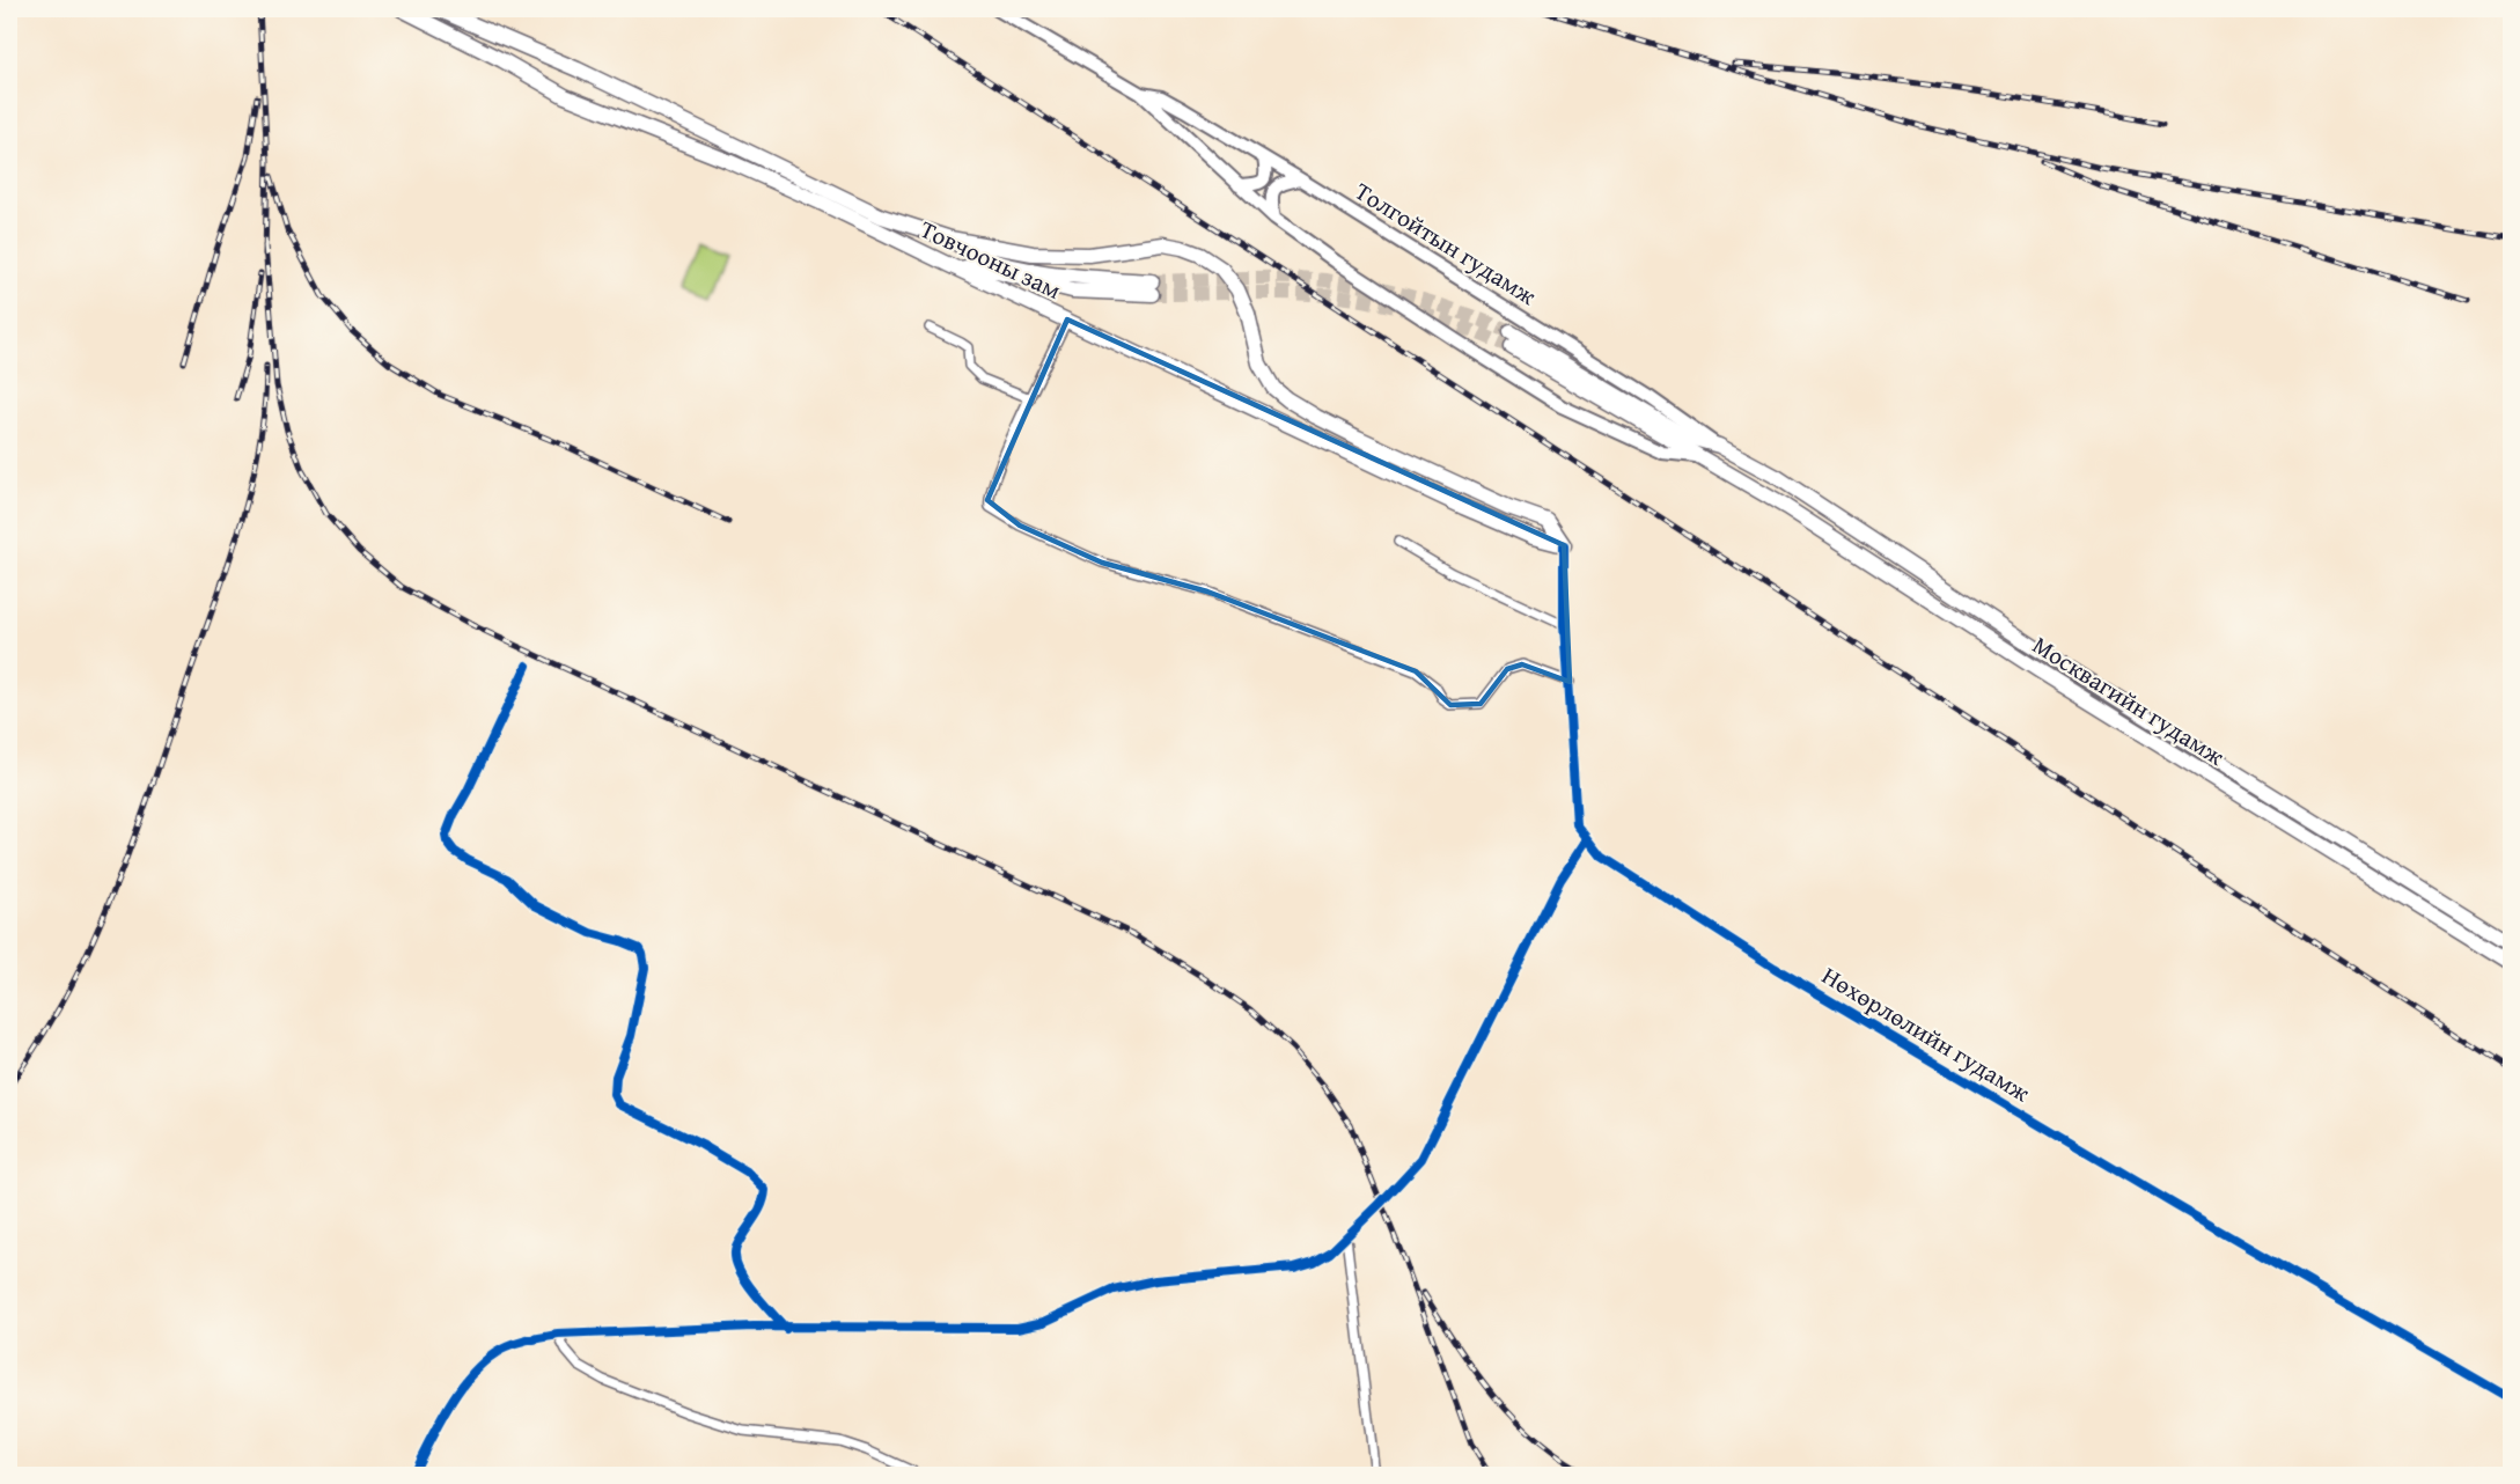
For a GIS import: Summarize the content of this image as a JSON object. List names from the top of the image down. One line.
{"streets":{"highway":["Товчооны зам","Москвагийн гудамж"],"main road":["Толгойтын гудамж"],"street":["Нөхөрлөлийн гудамж"]},"crossings":[["Толгойтын гудамж","Москвагийн гудамж"],["Товчооны зам","Нөхөрлөлийн гудамж"]]}
